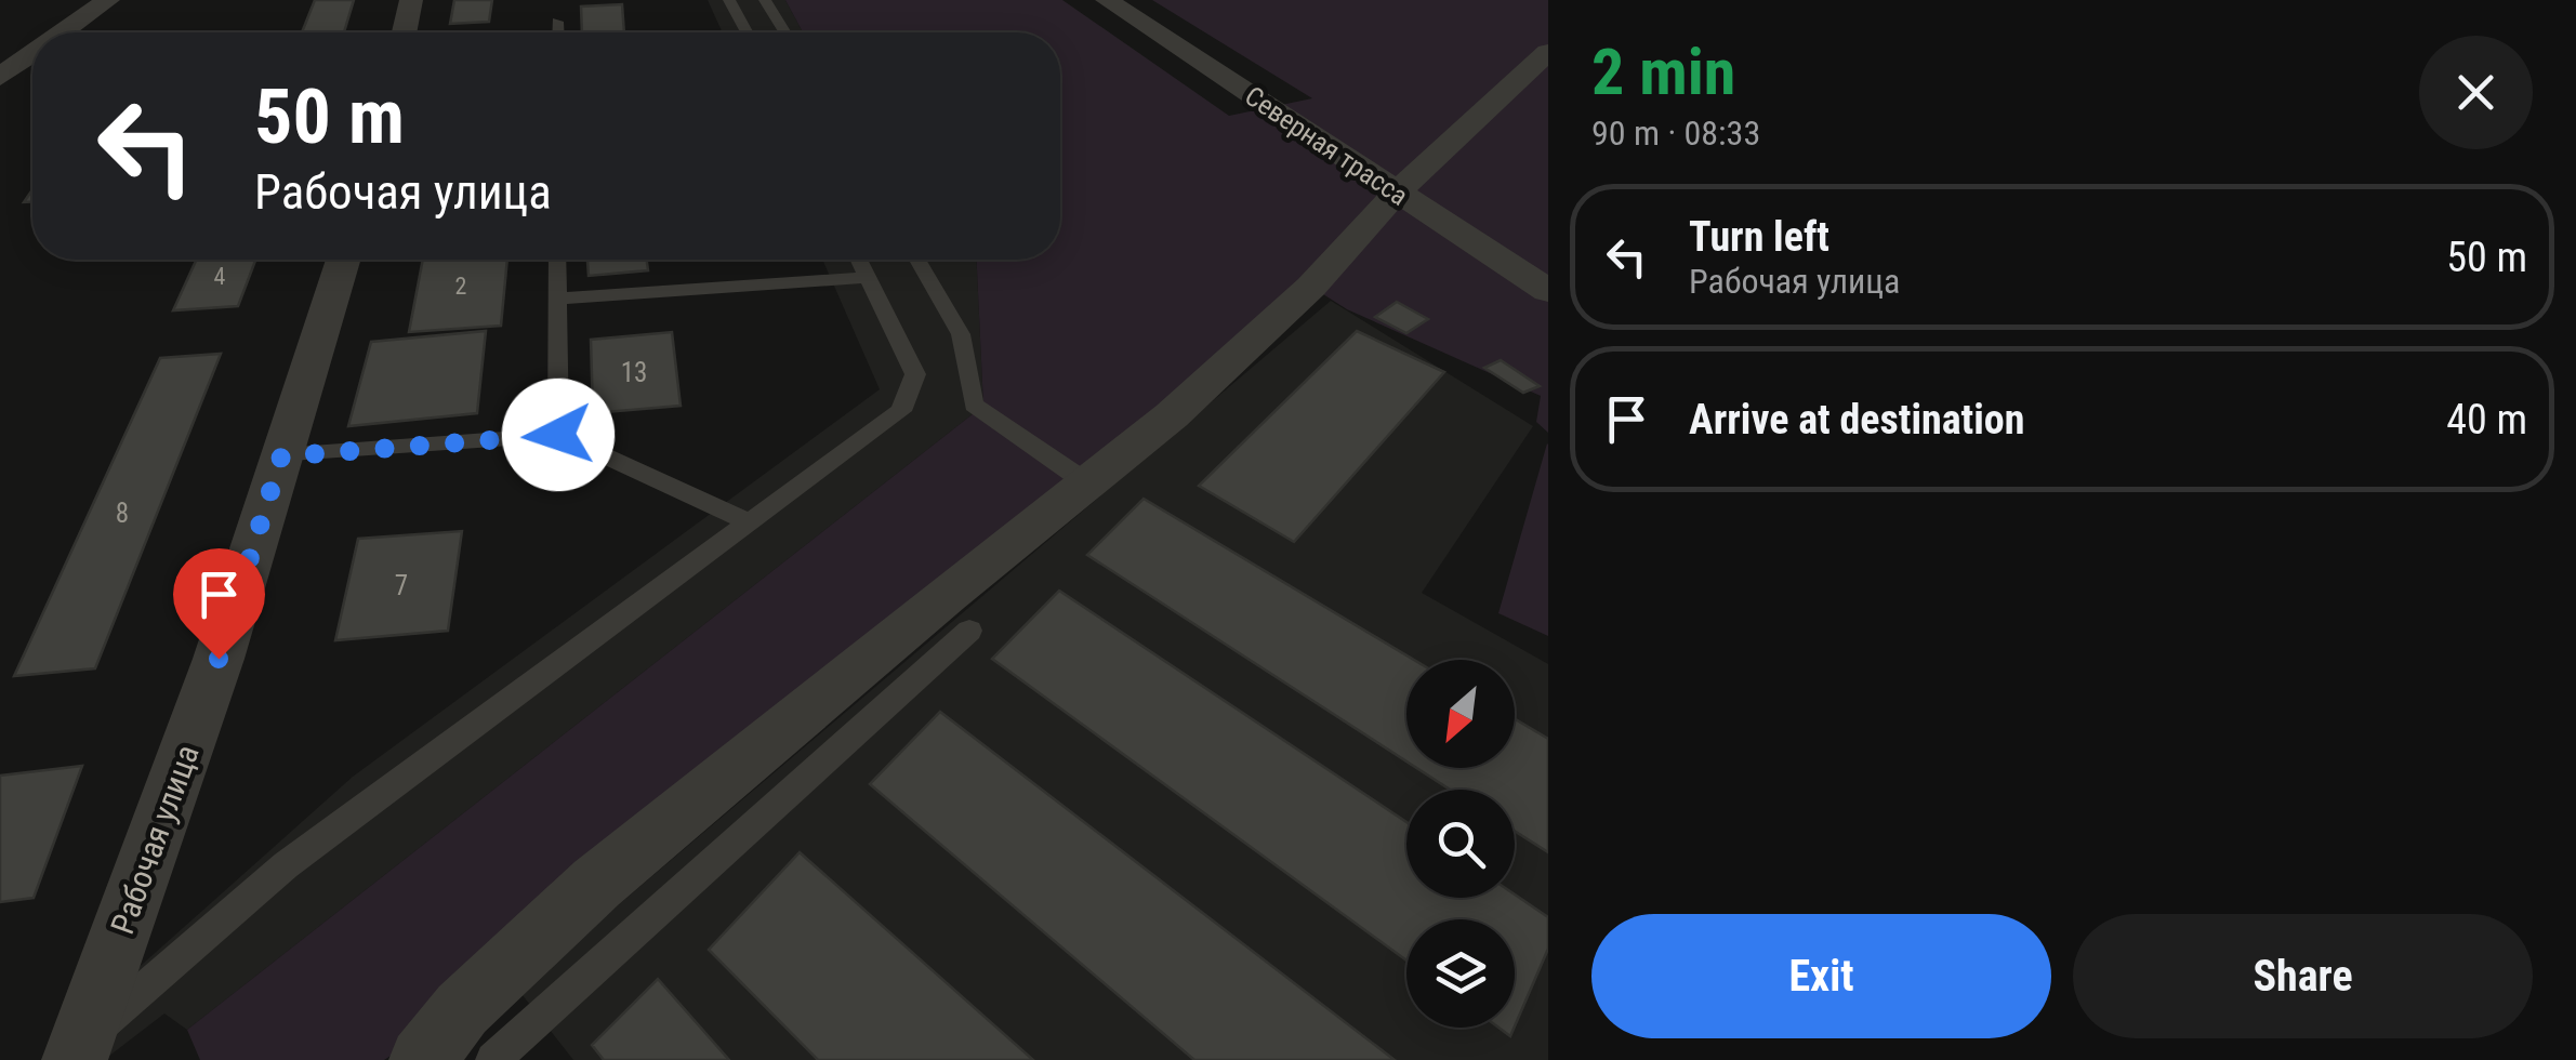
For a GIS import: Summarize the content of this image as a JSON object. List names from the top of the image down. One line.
{"streets":{"street":["Северная трасса","Рабочая улица"]},"house_numbers":["4","2","13","8","7"],"north":"bottom left","page":{"heading":["2 min","90 m · 08:33"],"turn":["50 m","Рабочая улица"],"list":[{"name":"Turn left","note":"Рабочая улица","value":"50 m"},{"name":"Arrive at destination","value":"40 m"}],"buttons":["Exit","Share"]}}
